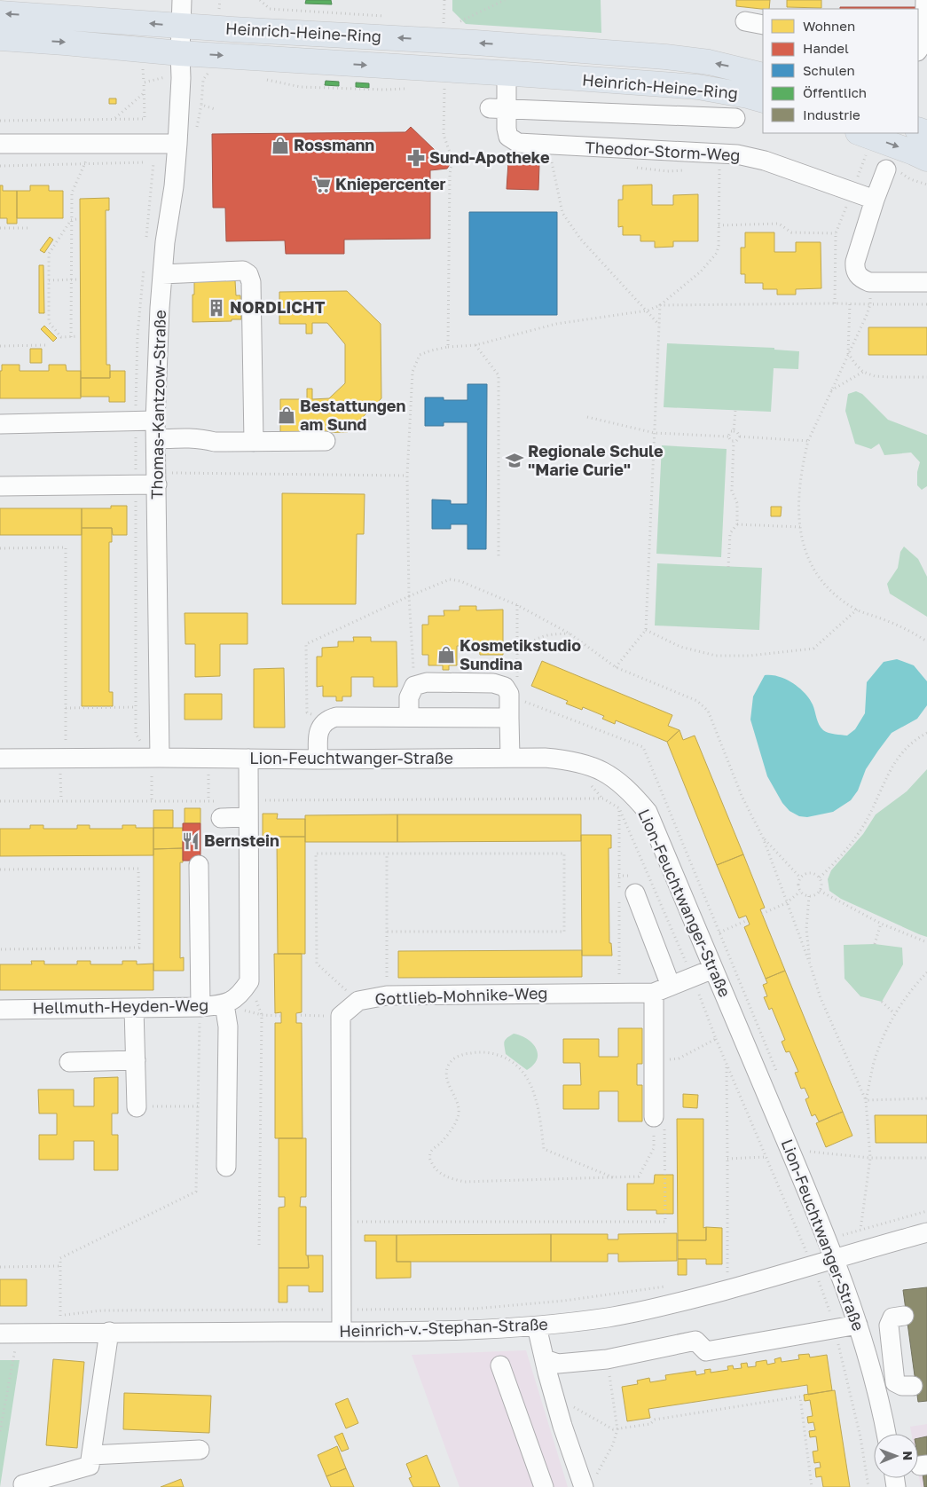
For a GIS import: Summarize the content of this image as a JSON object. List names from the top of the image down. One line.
{"streets":{"main road":["Heinrich-Heine-Ring"],"street":["Theodor-Storm-Weg","Thomas-Kantzow-Straße","Lion-Feuchtwanger-Straße","Gottlieb-Mohnike-Weg","Hellmuth-Heyden-Weg","Heinrich-v.-Stephan-Straße"]},"crossings":[["Heinrich-Heine-Ring","Theodor-Storm-Weg"],["Heinrich-Heine-Ring","Thomas-Kantzow-Straße"],["Thomas-Kantzow-Straße","Lion-Feuchtwanger-Straße"],["Lion-Feuchtwanger-Straße","Gottlieb-Mohnike-Weg"],["Lion-Feuchtwanger-Straße","Heinrich-v.-Stephan-Straße"]],"places":{"shop":["Rossmann","Bestattungen am Sund","Kosmetikstudio Sundina"],"pharmacy":["Sund-Apotheke"],"supermarket":["Kniepercenter"],"building":["NORDLICHT"],"school or university":["Regionale Schule \"Marie Curie\""],"restaurant":["Bernstein"]},"legend":["Wohnen","Handel","Schulen","Öffentlich","Industrie"],"north":"right"}
